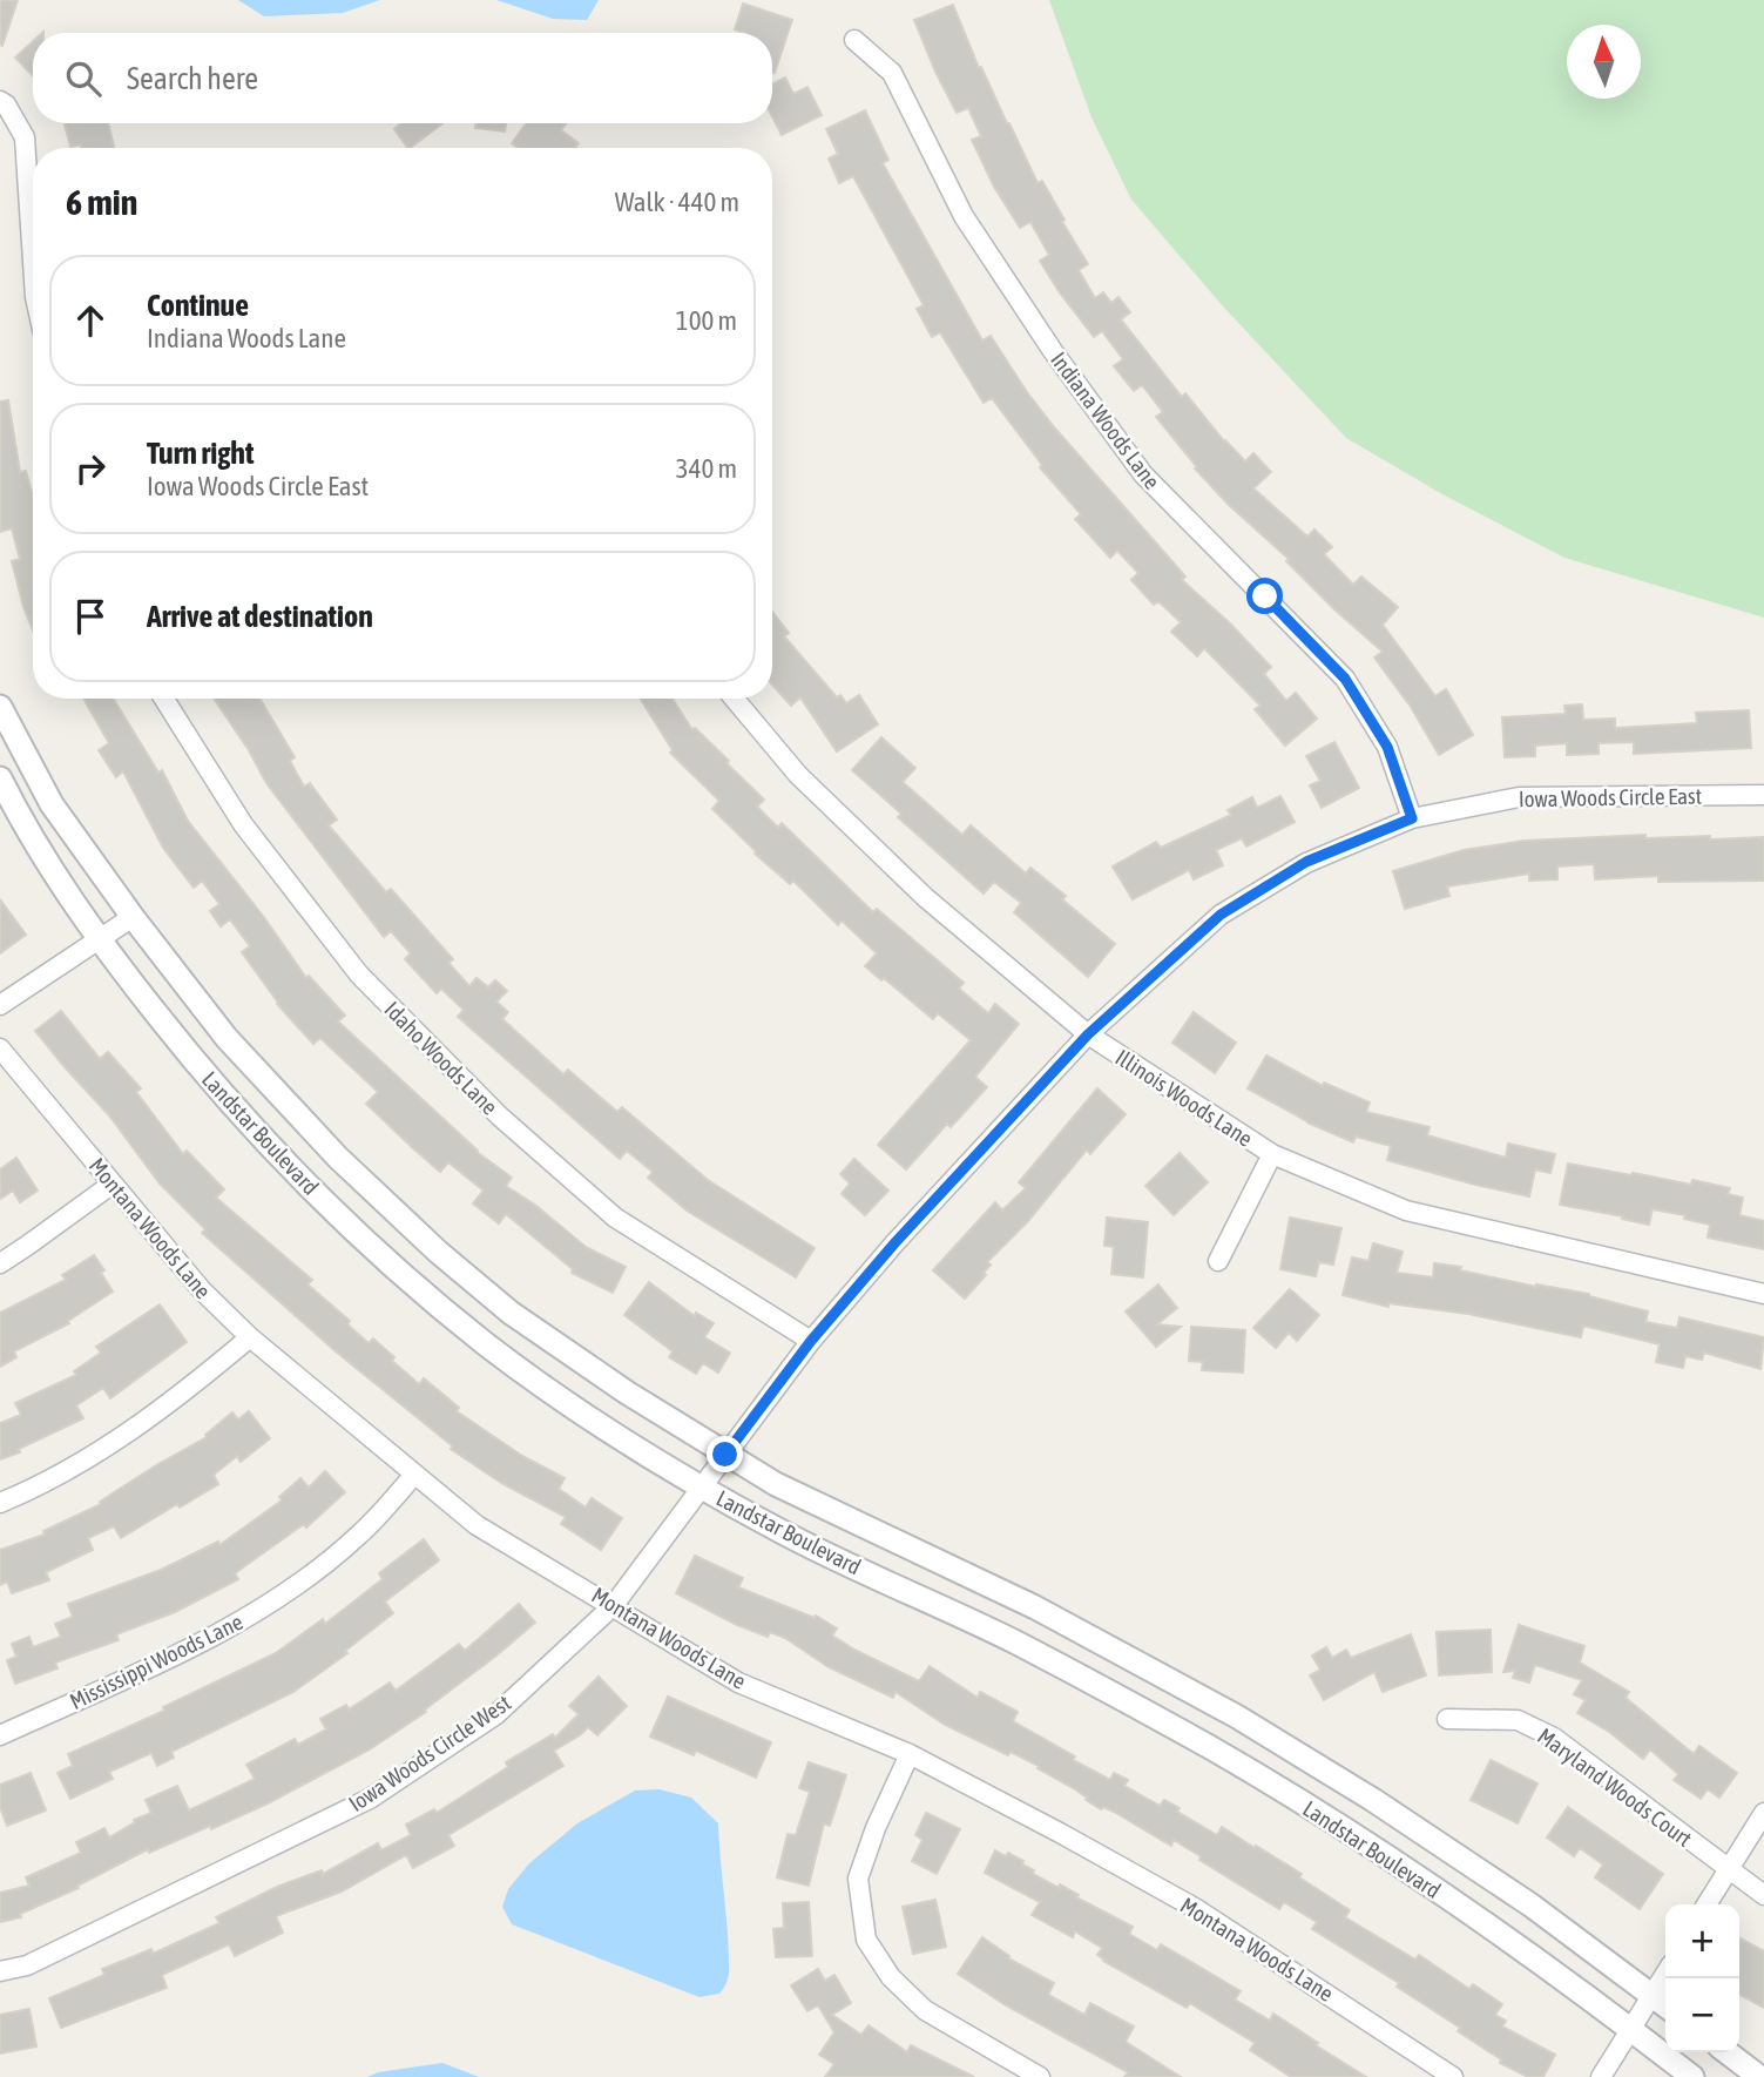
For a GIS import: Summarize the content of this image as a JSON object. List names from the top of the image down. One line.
{"streets":{"street":["Indiana Woods Lane","Iowa Woods Circle East","Idaho Woods Lane","Illinois Woods Lane","Landstar Boulevard","Montana Woods Lane","Mississippi Woods Lane","Iowa Woods Circle West","Maryland Woods Court"]},"crossings":[["Indiana Woods Lane","Iowa Woods Circle East"],["Iowa Woods Circle East","Idaho Woods Lane"],["Iowa Woods Circle East","Illinois Woods Lane"],["Iowa Woods Circle East","Landstar Boulevard"],["Iowa Woods Circle East","Iowa Woods Circle West"],["Landstar Boulevard","Iowa Woods Circle West"],["Montana Woods Lane","Mississippi Woods Lane"],["Montana Woods Lane","Iowa Woods Circle West"]],"north":"top","page":{"search":"Search here","heading":["6 min","Walk · 440 m"],"list":[["Continue","Indiana Woods Lane","100 m"],["Turn right","Iowa Woods Circle East","340 m"],"Arrive at destination"],"map_buttons":["+","−"]}}
